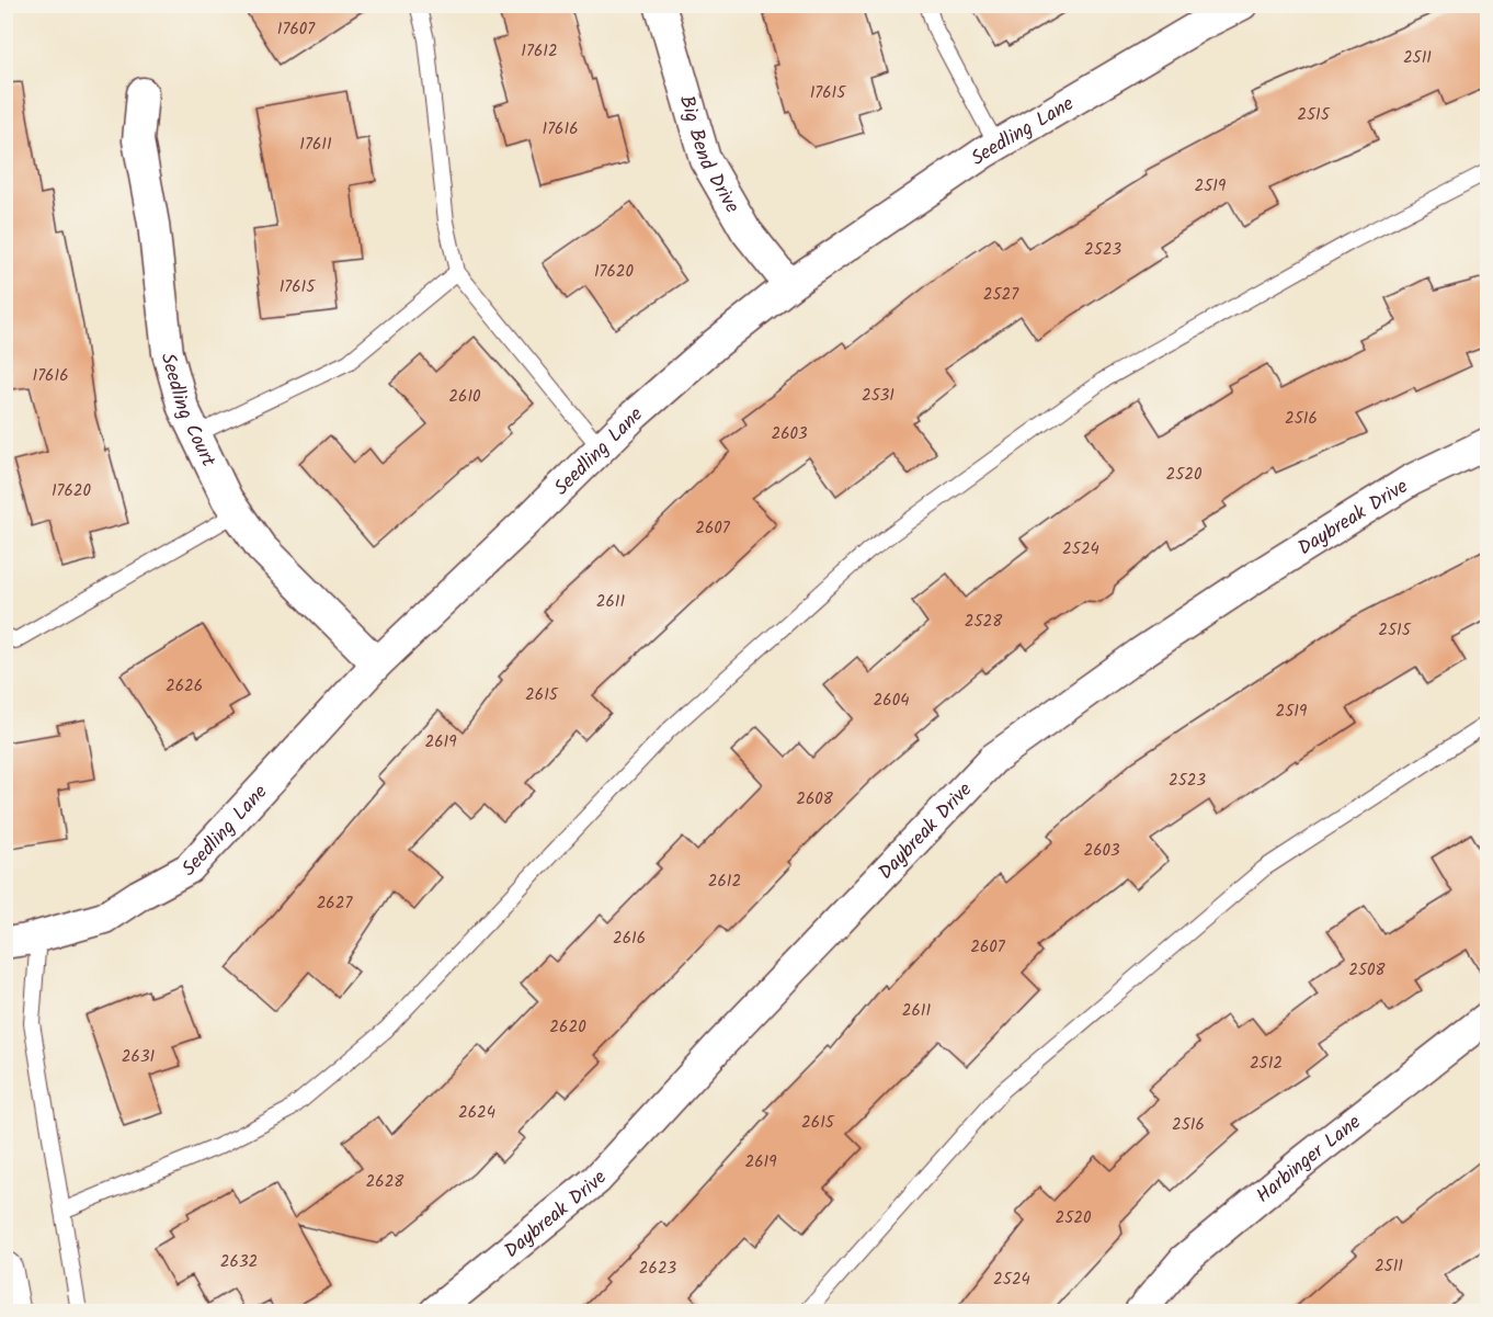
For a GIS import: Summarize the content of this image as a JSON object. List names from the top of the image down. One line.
{"streets":{"street":["Seedling Lane","Big Bend Drive","Seedling Court","Daybreak Drive","Harbinger Lane"]},"crossings":[["Seedling Lane","Big Bend Drive"],["Seedling Lane","Seedling Court"]],"house_numbers":["17607","17612","2511","17615","2515","17616","17611","2519","2523","17620","17615","2527","17616","2531","2610","2516","2603","2520","17620","2607","2524","2611","2528","2515","2626","2615","2604","2519","2619","2523","2608","2603","2612","2627","2616","2607","2508","2611","2620","2631","2512","2624","2615","2516","2619","2628","2520","2632","2511","2623","2524"]}
